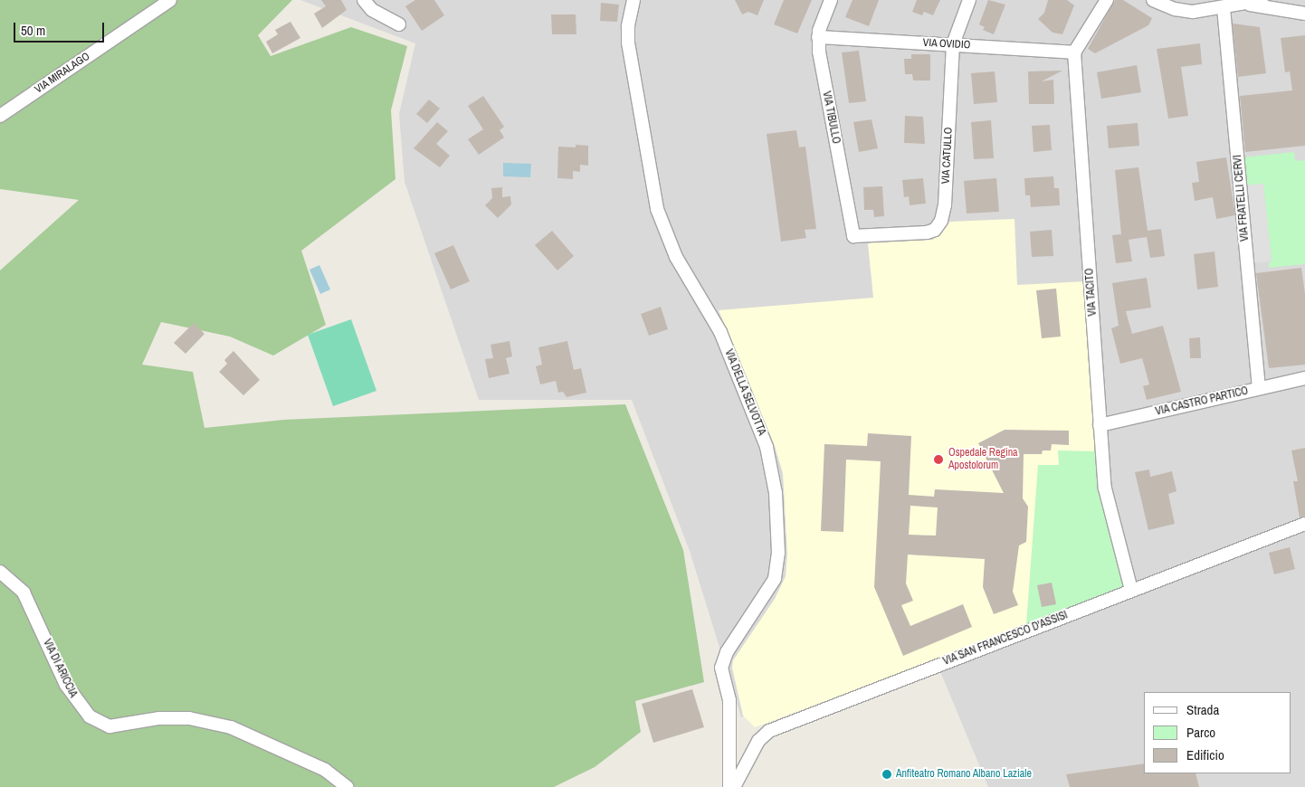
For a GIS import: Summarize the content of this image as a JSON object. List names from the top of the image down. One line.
{"streets":{"street":["VIA OVIDIO","VIA MIRALAGO","VIA TIBULLO","VIA CATULLO","VIA FRATELLI CERVI","VIA TACITO","VIA DELLA SELVOTTA","VIA CASTRO PARTICO","VIA SAN FRANCESCO D'ASSISI","VIA DI ARICCIA"]},"crossings":[["VIA OVIDIO","VIA TIBULLO"],["VIA OVIDIO","VIA CATULLO"],["VIA OVIDIO","VIA TACITO"],["VIA TIBULLO","VIA CATULLO"],["VIA FRATELLI CERVI","VIA CASTRO PARTICO"],["VIA TACITO","VIA CASTRO PARTICO"],["VIA TACITO","VIA SAN FRANCESCO D'ASSISI"]],"places":["Ospedale Regina Apostolorum","Anfiteatro Romano Albano Laziale"],"legend":["Strada","Parco","Edificio"],"scale_bar":"50 m"}
